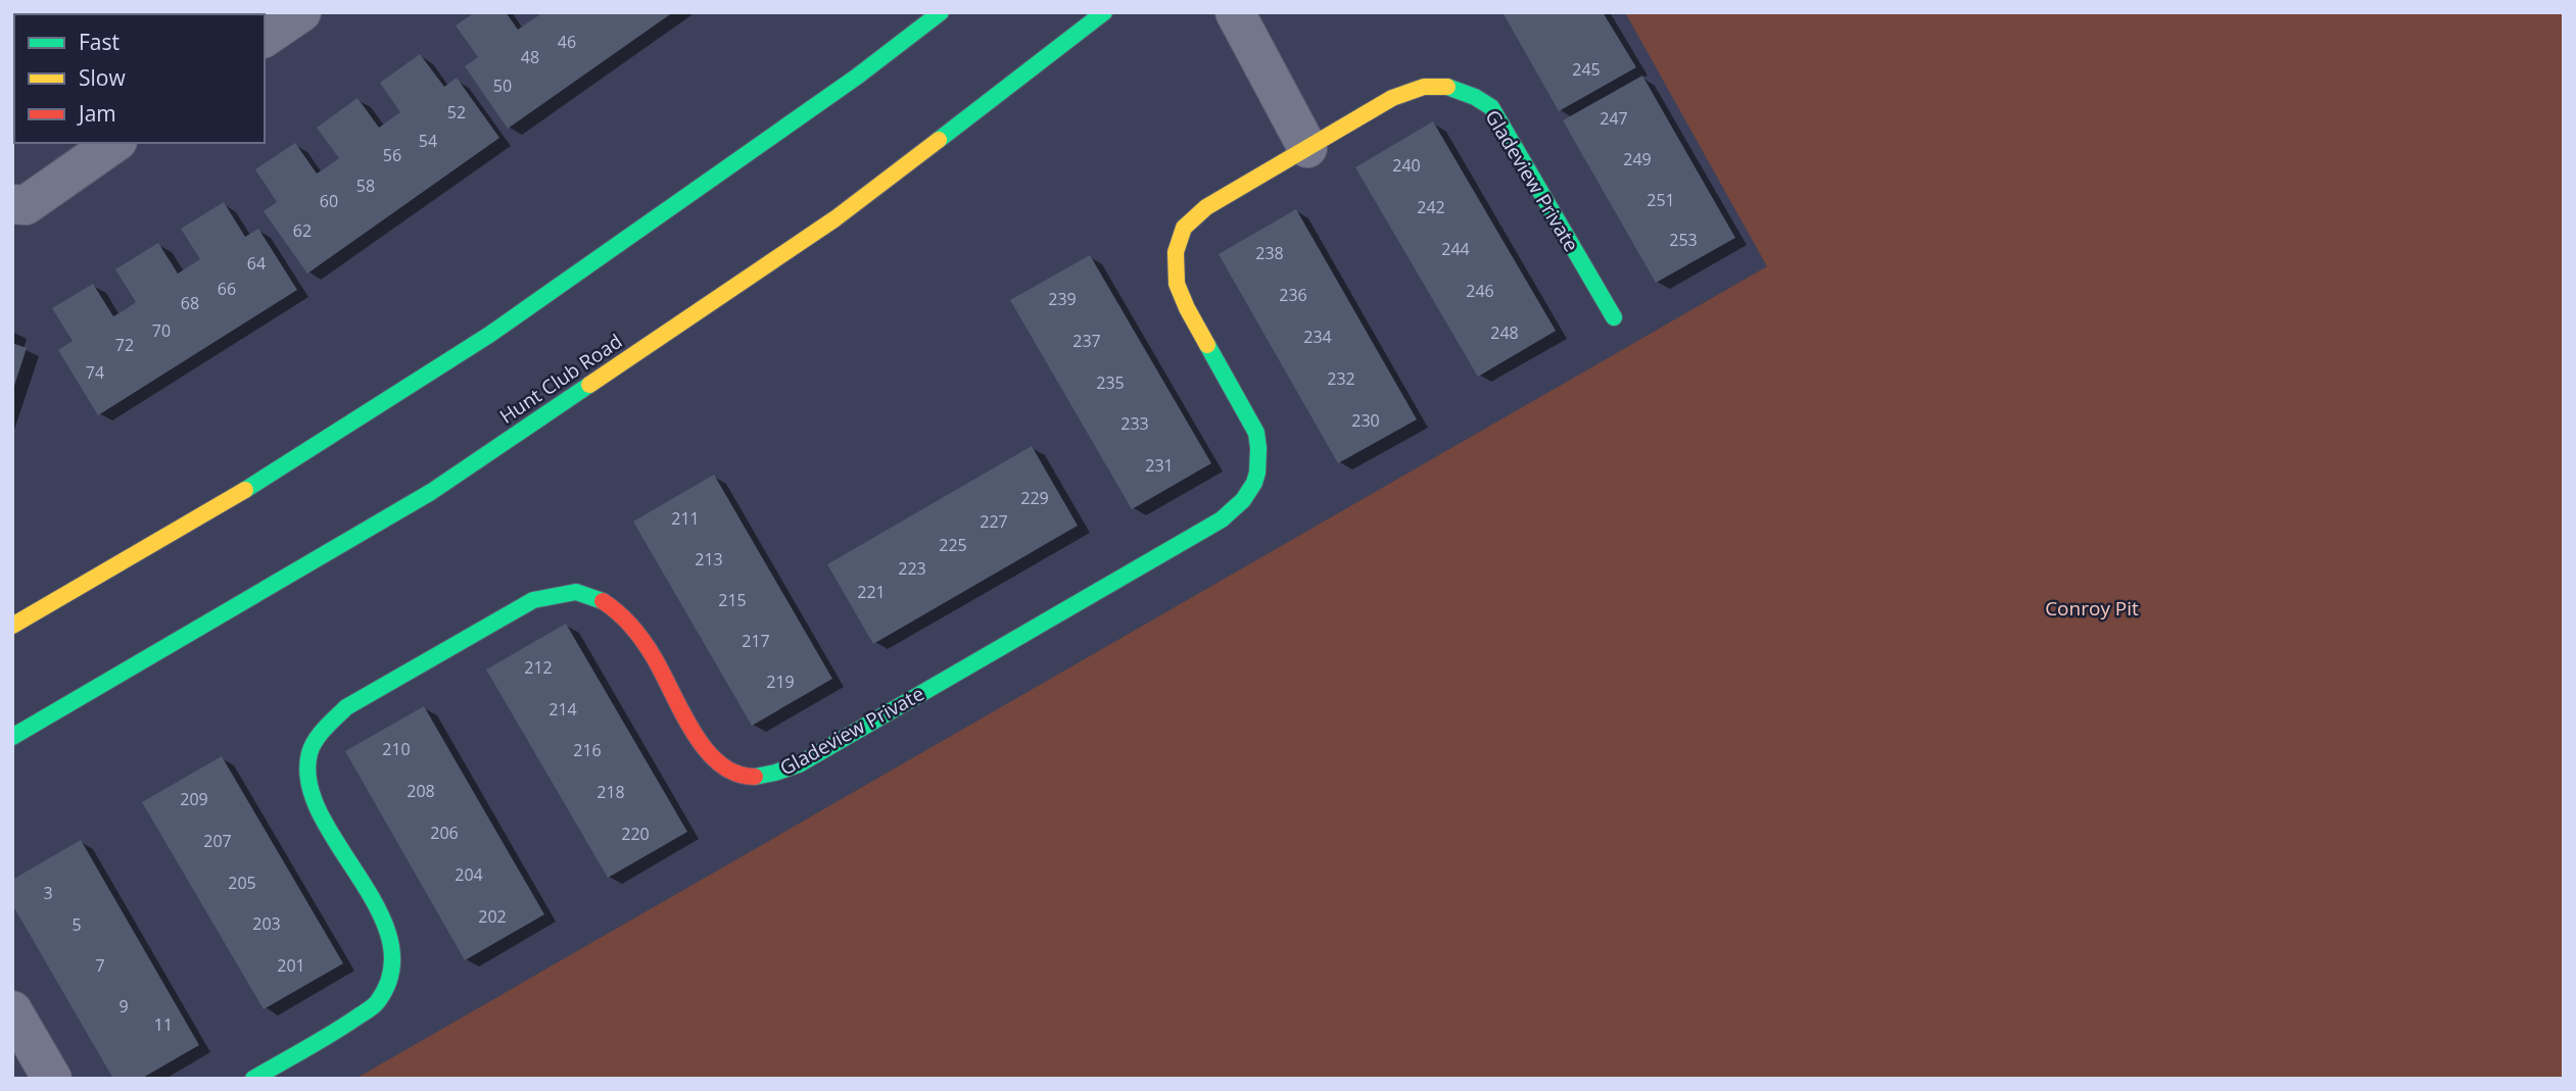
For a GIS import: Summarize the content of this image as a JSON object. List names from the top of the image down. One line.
{"streets":{"street":["Gladeview Private","Hunt Club Road"]},"parks":["Conroy Pit"],"house_numbers":["46","48","245","50","52","247","54","56","249","240","58","251","60","242","62","253","244","238","64","66","246","236","239","68","70","248","234","237","72","74","232","235","230","233","231","229","211","227","225","213","223","221","215","217","212","219","214","210","216","208","218","209","206","220","207","204","205","3","202","203","5","7","201","9","11"],"legend":["Fast","Slow","Jam"]}
